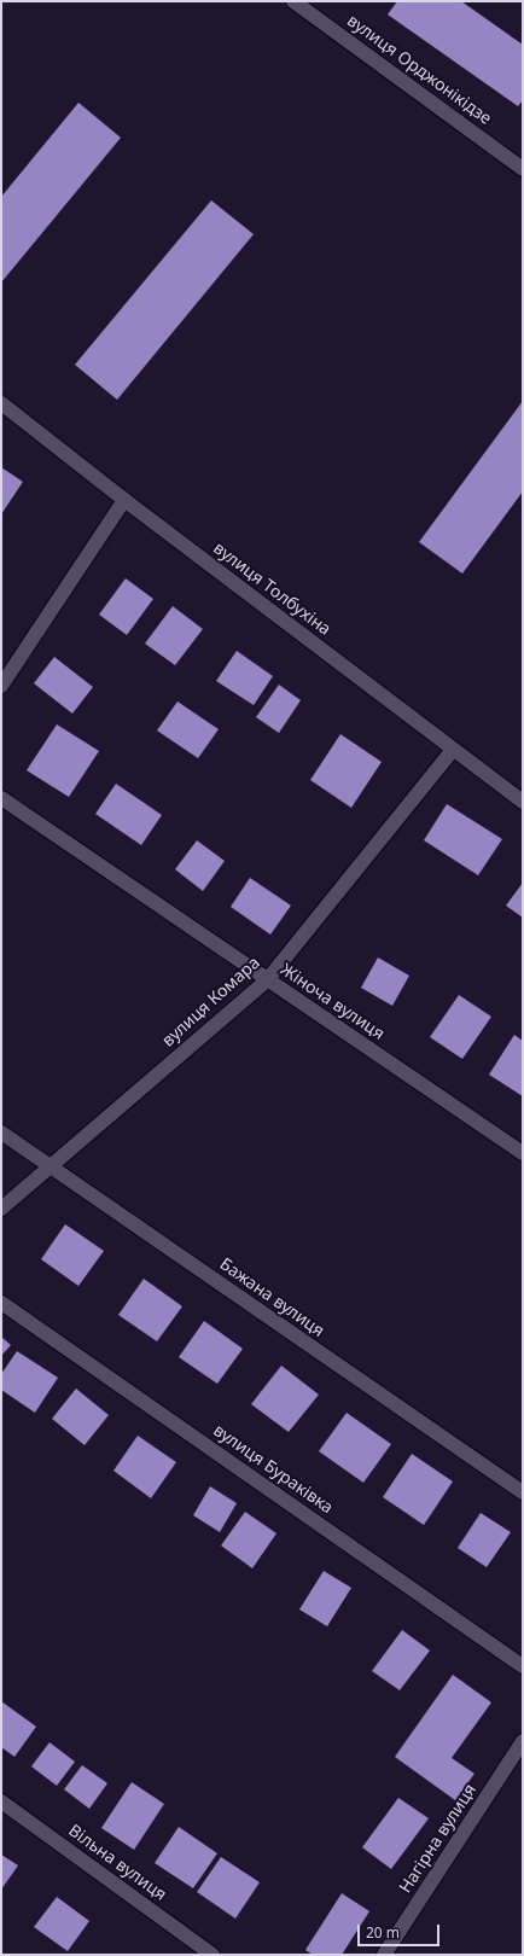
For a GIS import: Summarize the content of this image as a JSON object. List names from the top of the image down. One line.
{"streets":{"street":["вулиця Орджонікідзе","вулиця Толбухіна","вулиця Комара","Жіноча вулиця","Бажана вулиця","вулиця Бураківка","Нагірна вулиця","Вільна вулиця"]},"crossings":[["вулиця Толбухіна","вулиця Комара"],["вулиця Комара","Жіноча вулиця"],["вулиця Комара","Бажана вулиця"]],"scale_bar":"20 m"}
